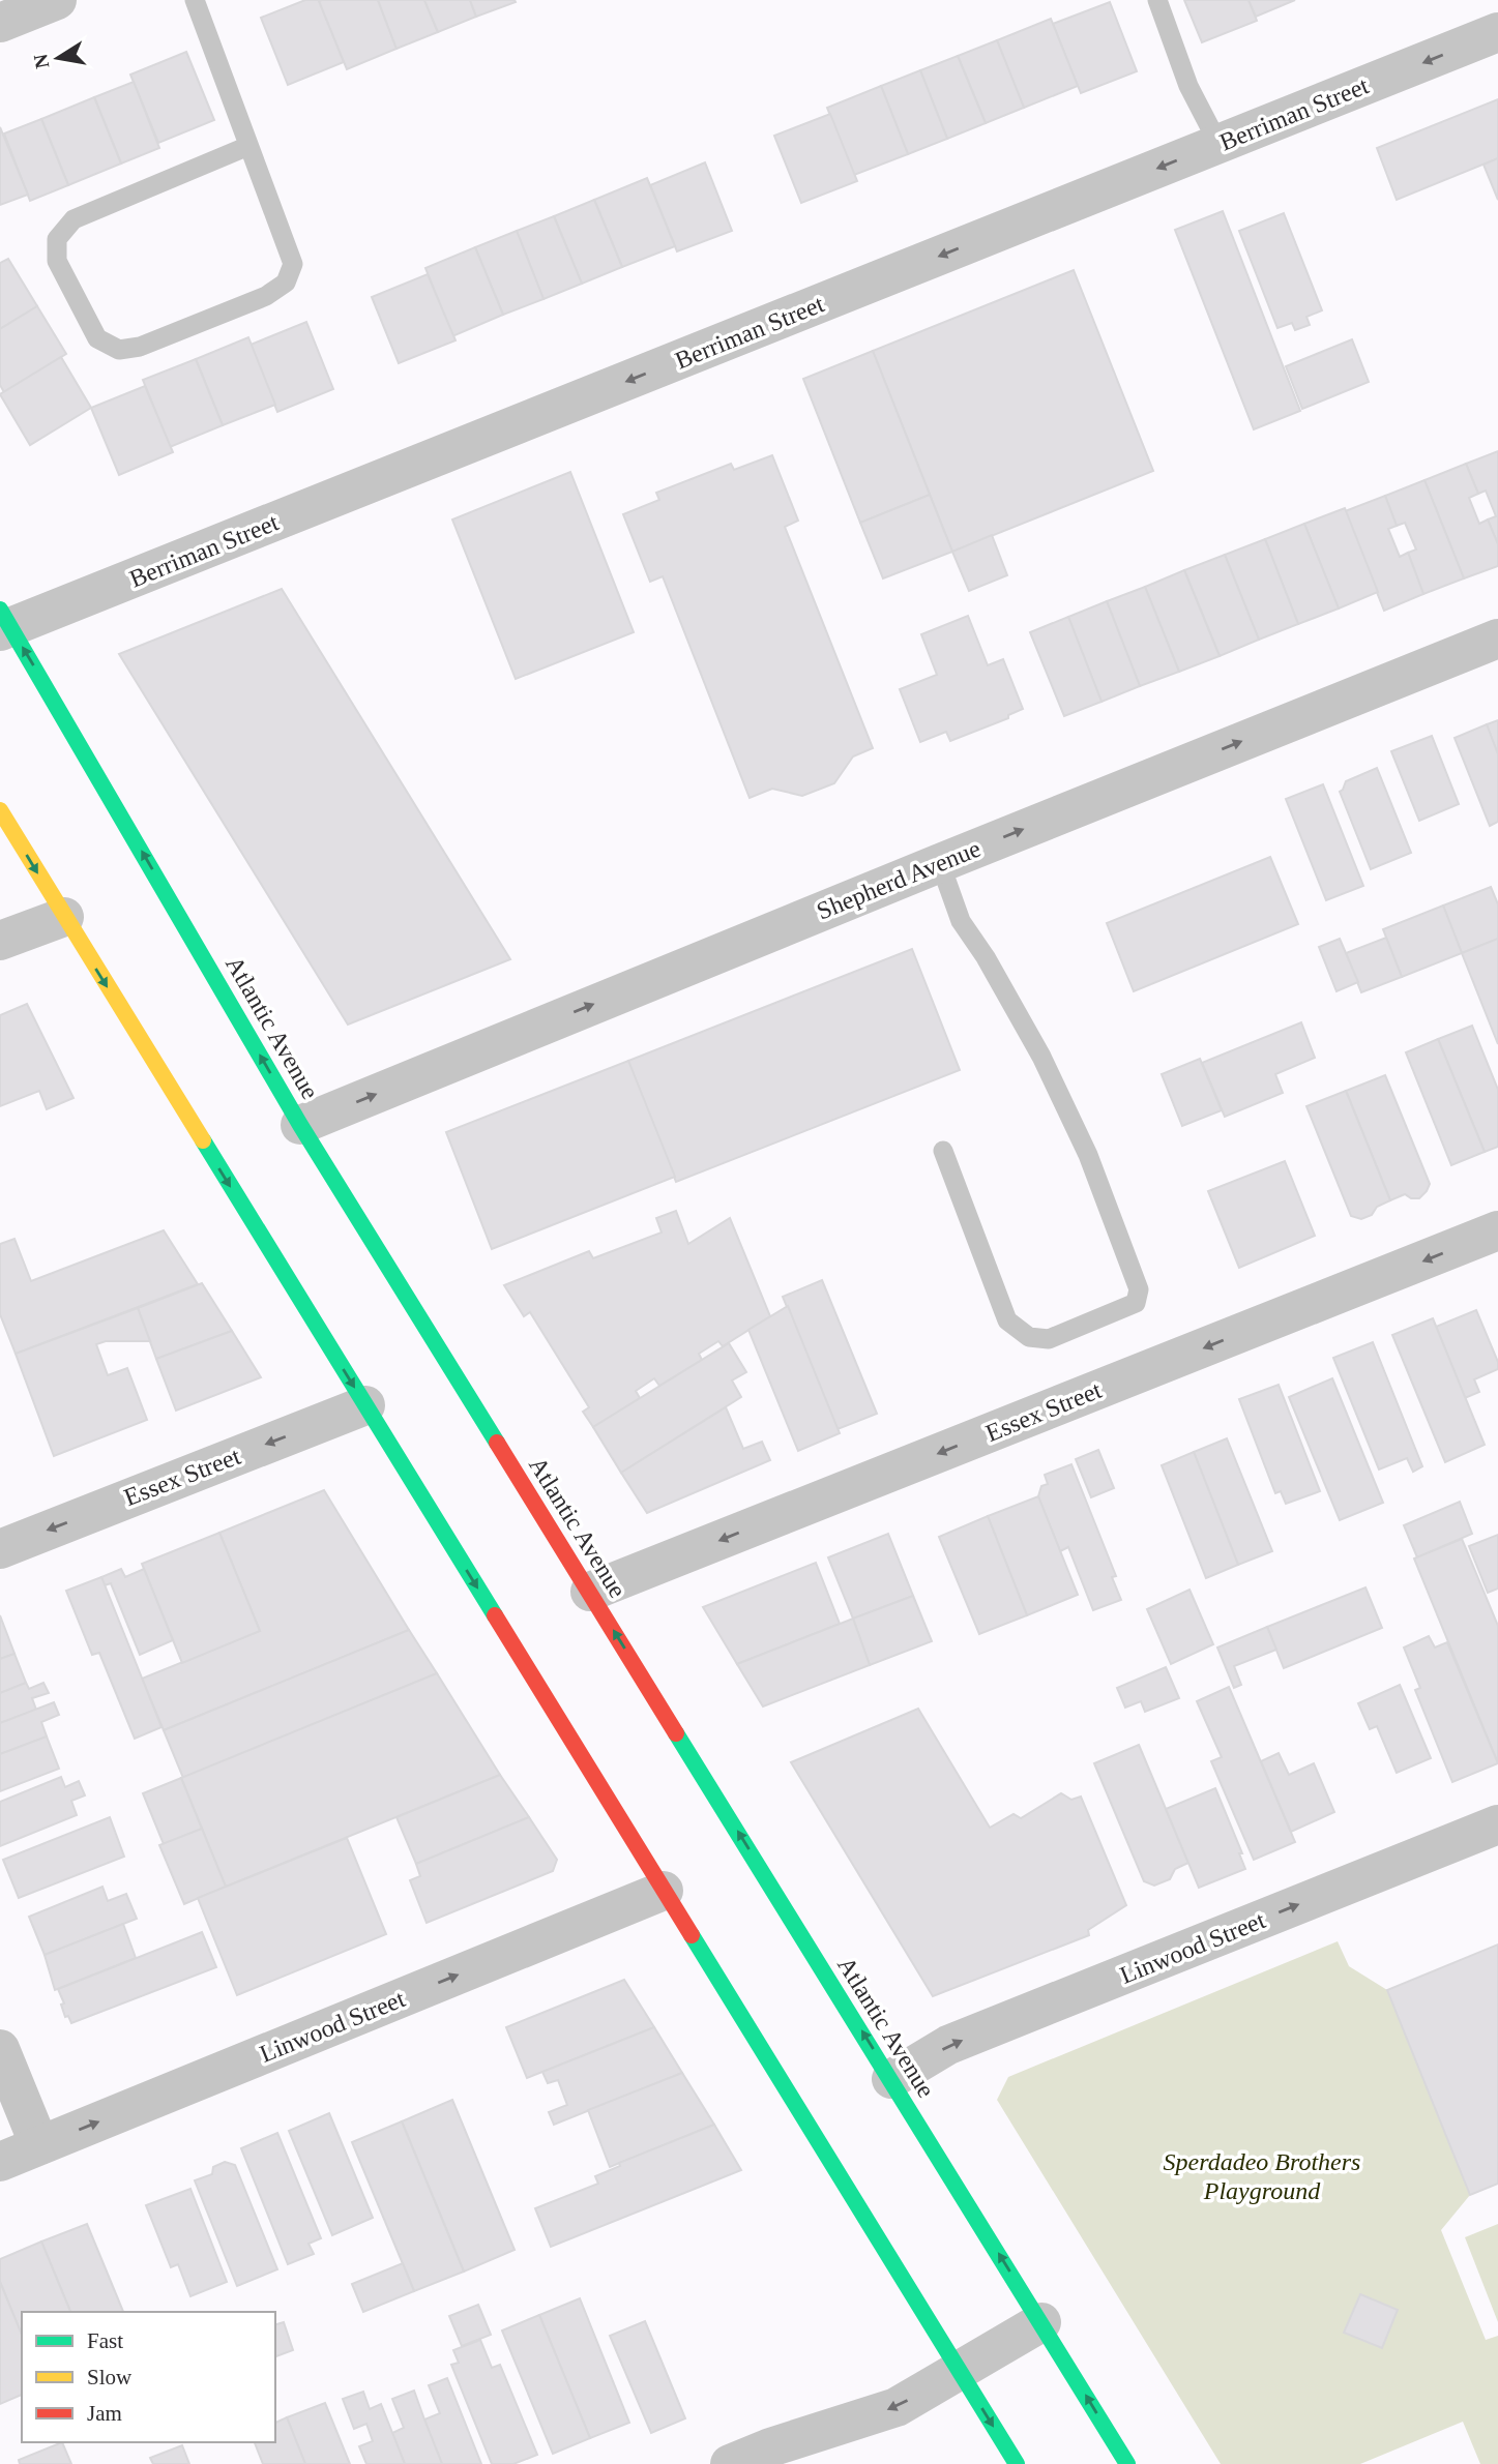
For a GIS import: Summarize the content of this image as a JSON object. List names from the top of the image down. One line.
{"streets":{"main road":["Atlantic Avenue"],"street":["Berriman Street","Shepherd Avenue","Essex Street","Linwood Street"]},"crossings":[["Berriman Street","Atlantic Avenue"],["Shepherd Avenue","Atlantic Avenue"],["Atlantic Avenue","Essex Street"],["Atlantic Avenue","Linwood Street"]],"one_way":["Berriman Street","Shepherd Avenue","Essex Street","Linwood Street"],"parks":["Sperdadeo Brothers Playground"],"legend":["Fast","Slow","Jam"],"north":"left"}
